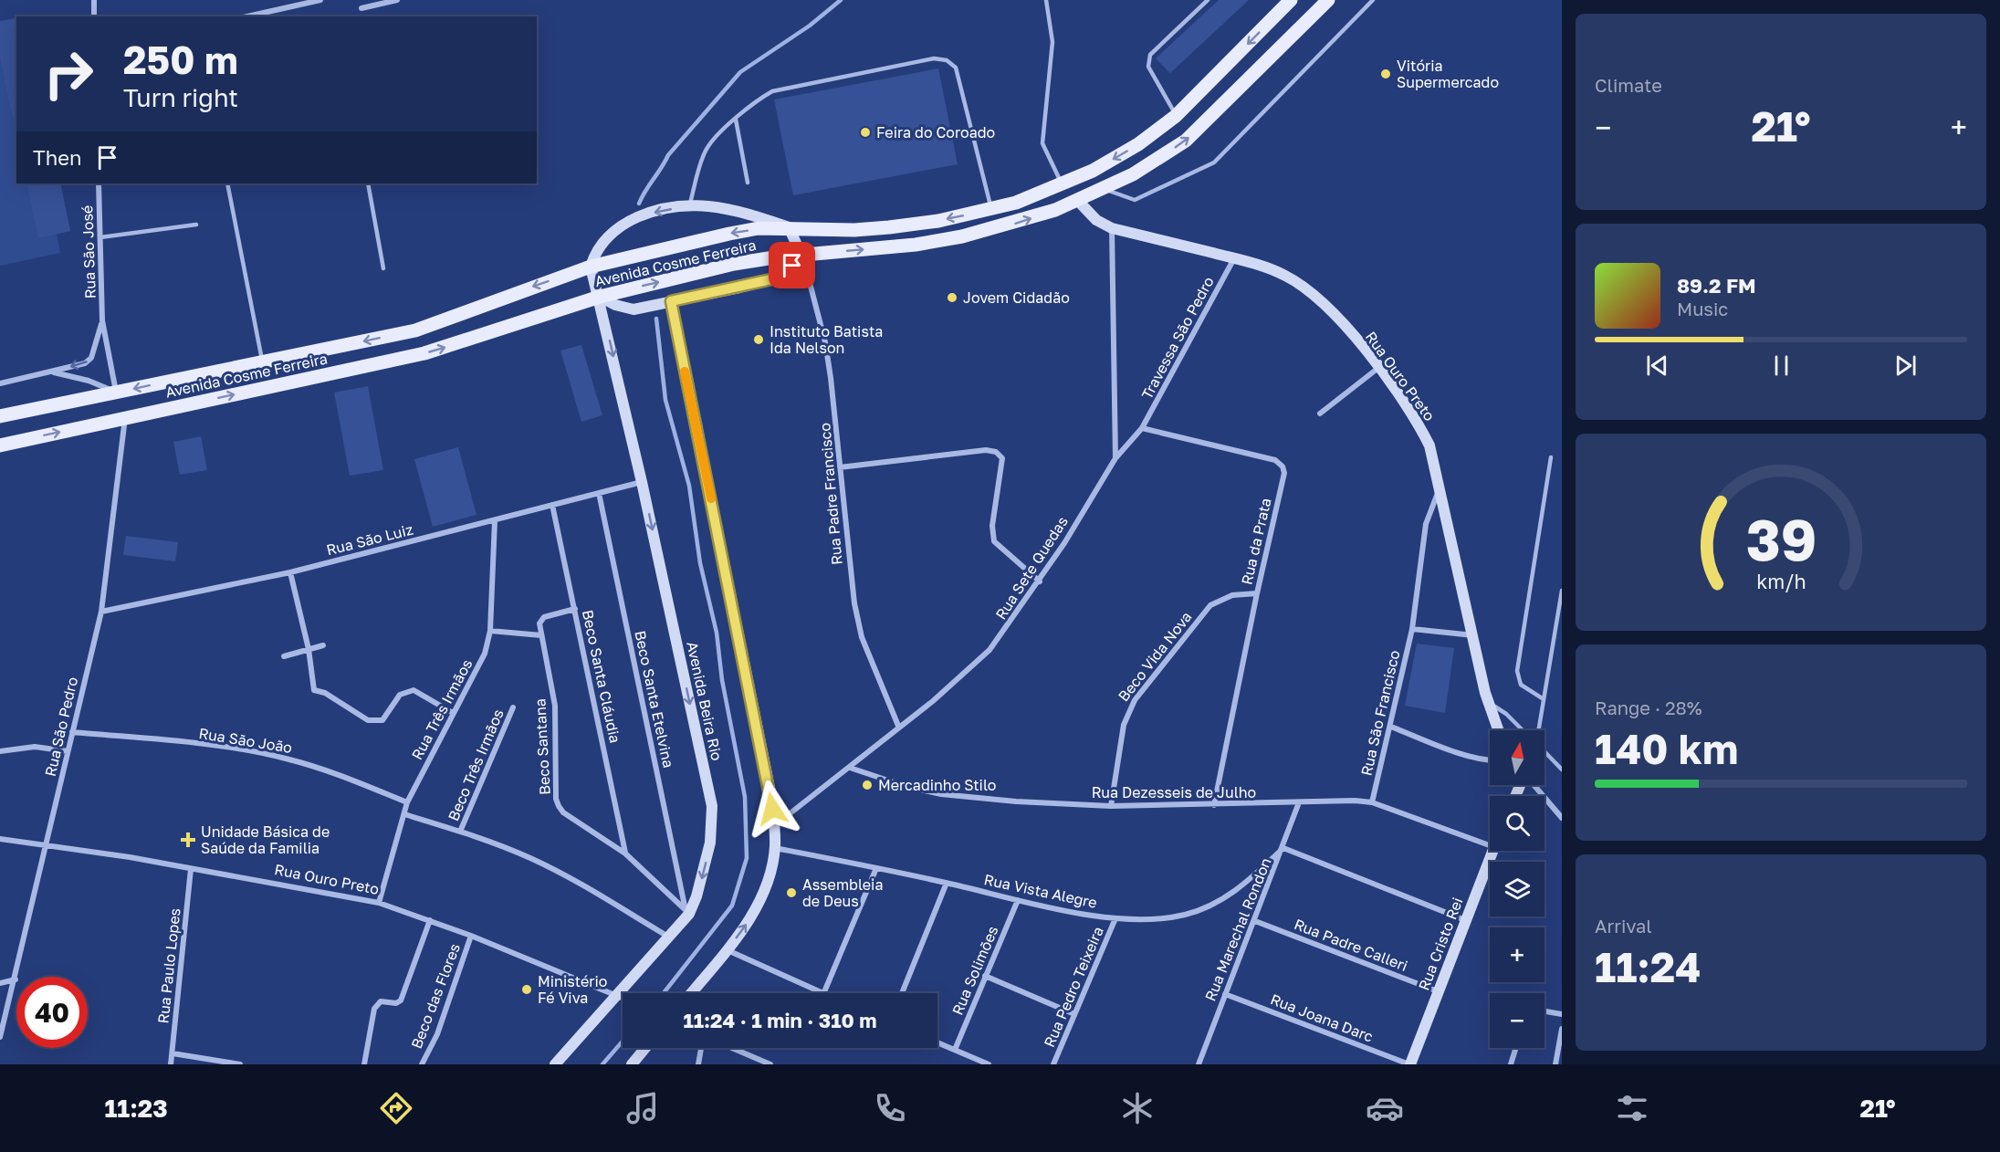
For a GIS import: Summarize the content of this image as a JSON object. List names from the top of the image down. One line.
{"streets":{"main road":["Avenida Cosme Ferreira"],"street":["Rua São José","Travessa São Pedro","Rua Ouro Preto","Rua Padre Francisco","Rua São Luiz","Rua da Prata","Rua Sete Quedas","Beco Vida Nova","Beco Santa Cláudia","Beco Santa Etelvina","Avenida Beira Rio","Rua Três Irmãos","Rua São Francisco","Rua São Pedro","Rua São João","Beco Santana","Beco Três Irmãos","Rua Dezesseis de Julho","Rua Vista Alegre","Rua Marechal Rondon","Rua Cristo Rei","Rua Padre Calleri","Rua Paulo Lopes","Rua Solimões","Rua Pedro Teixeira","Beco das Flores","Rua Joana Darc"]},"crossings":[["Rua São José","Avenida Cosme Ferreira"],["Avenida Cosme Ferreira","Rua Ouro Preto"],["Avenida Cosme Ferreira","Rua Padre Francisco"],["Avenida Cosme Ferreira","Avenida Beira Rio"],["Avenida Cosme Ferreira","Rua São Pedro"],["Travessa São Pedro","Rua Ouro Preto"],["Travessa São Pedro","Rua da Prata"],["Rua Ouro Preto","Avenida Beira Rio"],["Rua Ouro Preto","Rua Três Irmãos"],["Rua Ouro Preto","Rua São Francisco"],["Rua Ouro Preto","Rua São Pedro"],["Rua Ouro Preto","Rua Paulo Lopes"],["Rua Ouro Preto","Beco das Flores"],["Rua Padre Francisco","Rua Sete Quedas"],["Rua São Luiz","Beco Santa Cláudia"],["Rua São Luiz","Beco Santa Etelvina"],["Rua São Luiz","Avenida Beira Rio"],["Rua São Luiz","Rua Três Irmãos"],["Rua São Luiz","Rua São Pedro"],["Rua da Prata","Beco Vida Nova"],["Rua da Prata","Rua Dezesseis de Julho"],["Rua Sete Quedas","Rua Dezesseis de Julho"],["Beco Vida Nova","Rua Dezesseis de Julho"],["Beco Santa Cláudia","Beco Santana"],["Beco Santa Etelvina","Avenida Beira Rio"],["Beco Santa Etelvina","Beco Santana"],["Avenida Beira Rio","Beco Santana"],["Rua Três Irmãos","Rua São João"],["Rua São Francisco","Rua Dezesseis de Julho"],["Rua São Pedro","Rua São João"],["Rua Dezesseis de Julho","Rua Marechal Rondon"],["Rua Vista Alegre","Rua Marechal Rondon"],["Rua Vista Alegre","Rua Solimões"],["Rua Vista Alegre","Rua Pedro Teixeira"],["Rua Marechal Rondon","Rua Padre Calleri"],["Rua Marechal Rondon","Rua Joana Darc"],["Rua Cristo Rei","Rua Padre Calleri"],["Rua Cristo Rei","Rua Joana Darc"]],"places":{"other":["Vitória Supermercado","Feira do Coroado","Jovem Cidadão","Instituto Batista Ida Nelson","Mercadinho Stilo","Assembleia de Deus","Ministério Fé Viva"],"health":["Unidade Básica de Saúde da Familia"]},"north":"top","page":{"tile":["Climate",["Range · 28%","140 km"],["Arrival","11:24"]],"turn":["250 m","Turn right"],"heat":["−","21°","+"],"then":"Then","song":["89.2 FM","Music"],"map_buttons":["+","−"],"limit":"40","trip":"11:24 · 1 min · 310 m","tabs":["11:23","21°"],"gauge":["39","km/h"]}}
